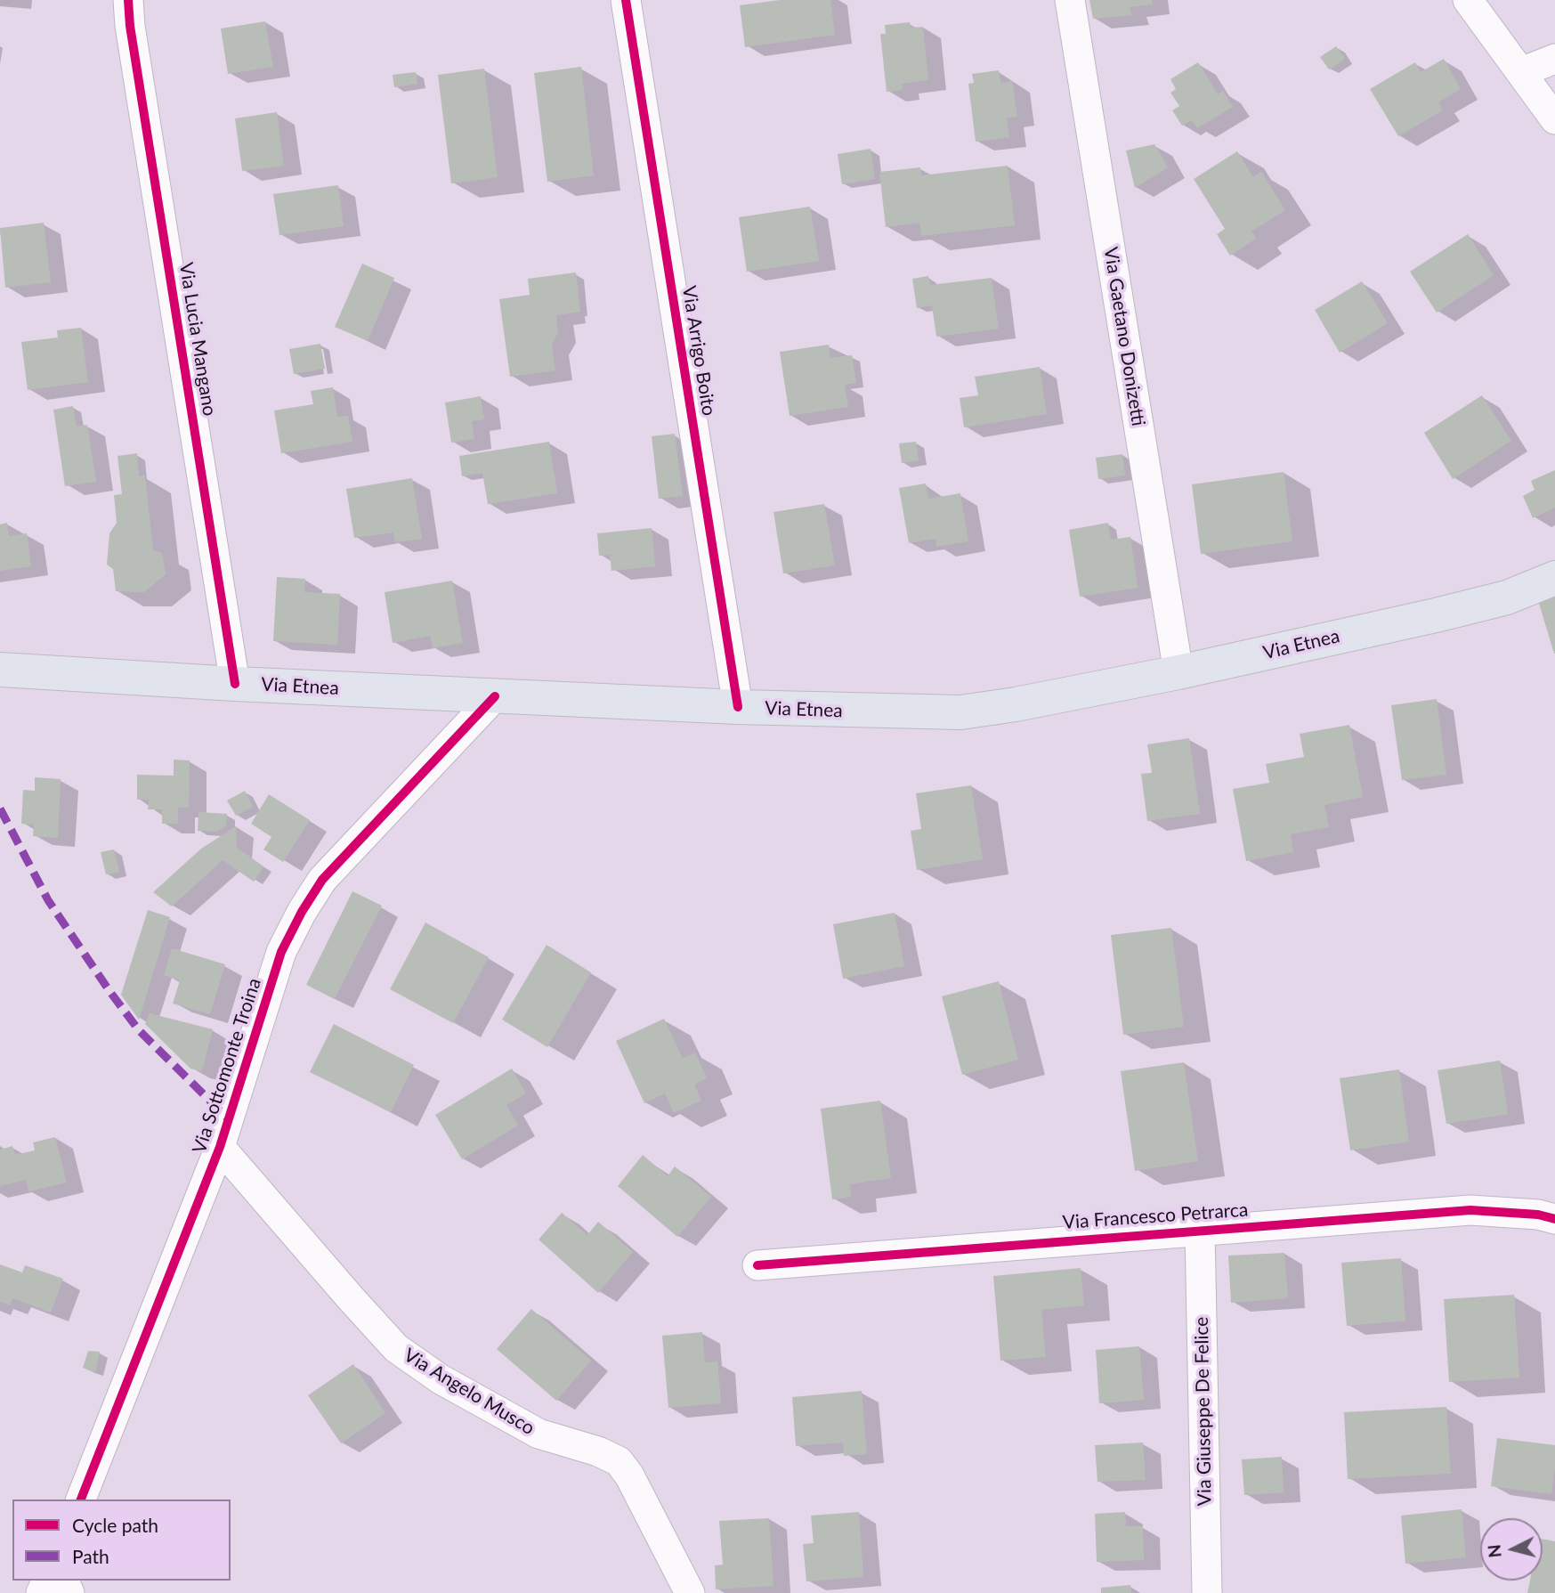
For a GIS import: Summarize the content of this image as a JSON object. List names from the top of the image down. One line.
{"streets":{"main road":["Via Etnea"],"street":["Via Gaetano Donizetti","Via Lucia Mangano","Via Arrigo Boito","Via Sottomonte Troina","Via Francesco Petrarca","Via Angelo Musco","Via Giuseppe De Felice"]},"crossings":[["Via Gaetano Donizetti","Via Etnea"],["Via Lucia Mangano","Via Etnea"],["Via Arrigo Boito","Via Etnea"],["Via Etnea","Via Sottomonte Troina"],["Via Sottomonte Troina","Via Angelo Musco"],["Via Francesco Petrarca","Via Giuseppe De Felice"]],"legend":["Cycle path","Path"],"north":"left"}
